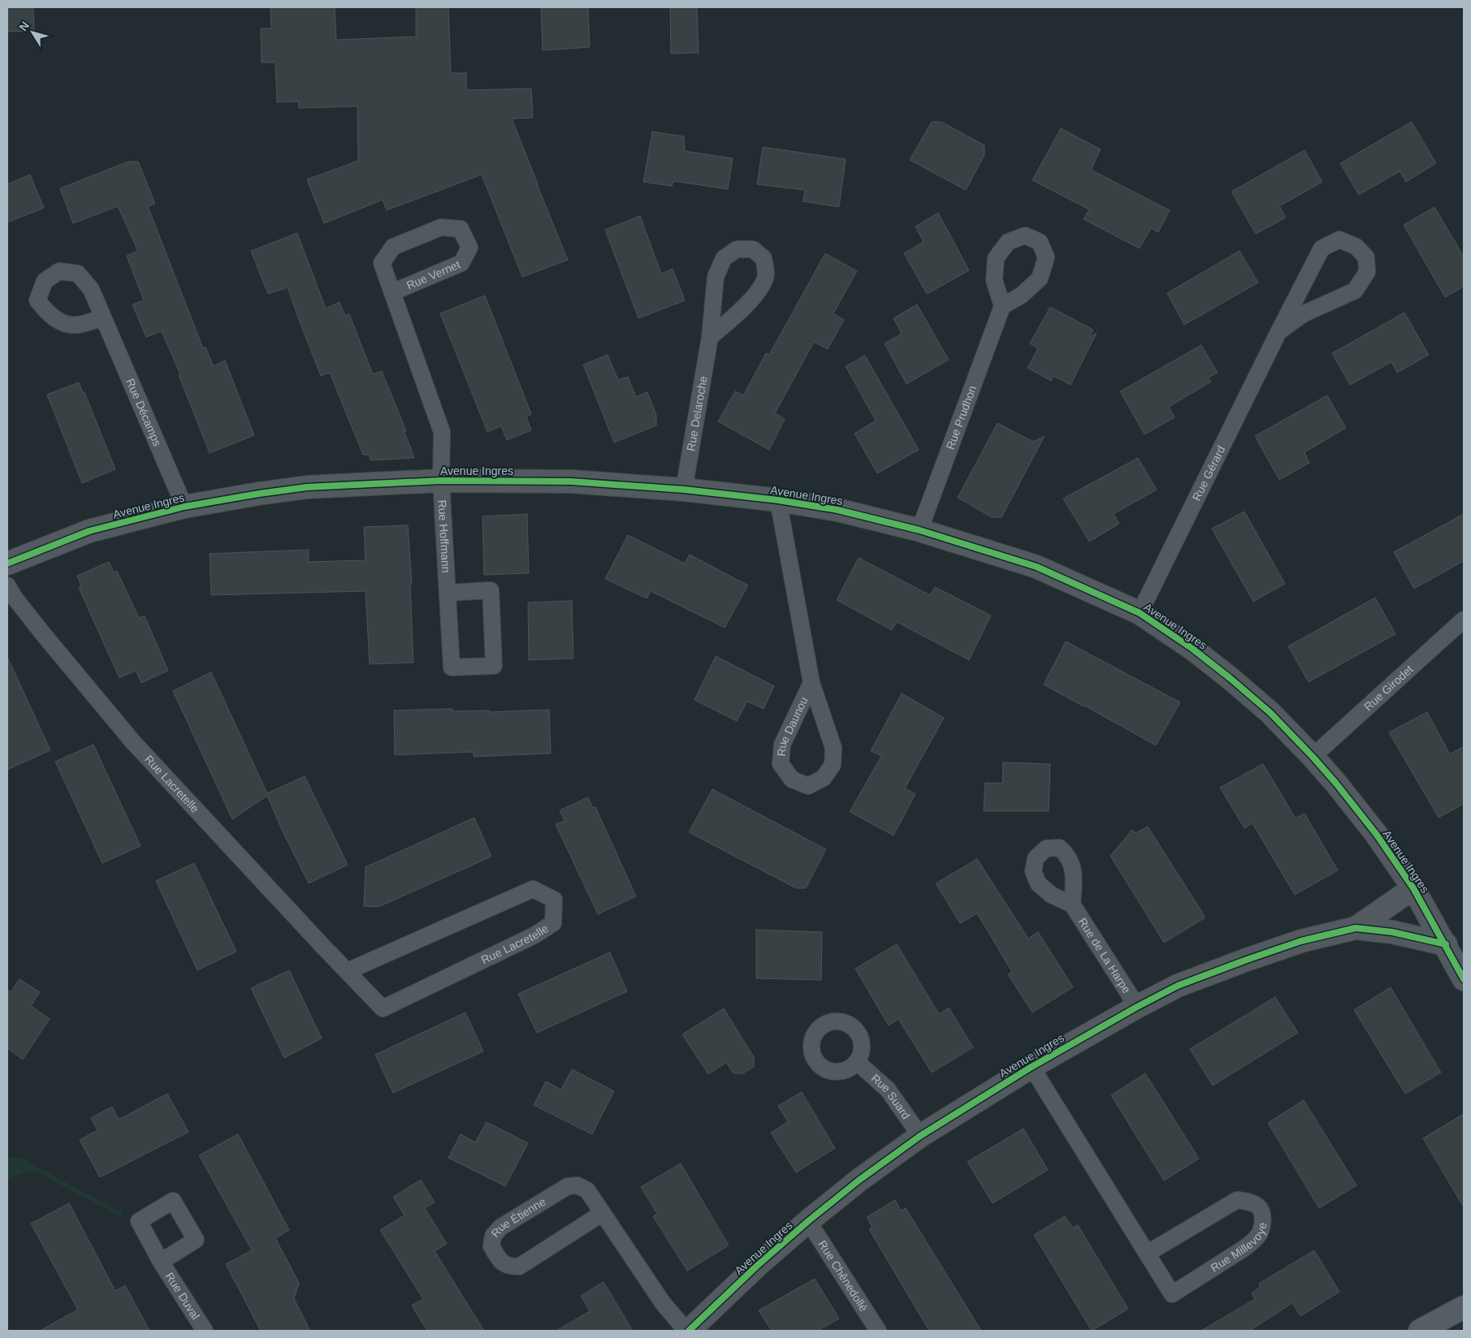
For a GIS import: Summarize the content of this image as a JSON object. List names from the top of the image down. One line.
{"streets":{"street":["Avenue Ingres"],"lane":["Rue Vernet","Rue Décamps","Rue Delaroche","Rue Prudhon","Rue Gérard","Rue Hoffmann","Rue Girodet","Rue Daunou","Rue Lacretelle","Rue de La Harpe","Rue Suard","Rue Étienne","Rue Millevoye","Rue Chênedollé","Rue Duval"]},"crossings":[["Rue Vernet","Avenue Ingres"],["Rue Vernet","Rue Hoffmann"],["Rue Décamps","Avenue Ingres"],["Rue Delaroche","Avenue Ingres"],["Rue Prudhon","Avenue Ingres"],["Avenue Ingres","Rue Gérard"],["Avenue Ingres","Rue Hoffmann"],["Avenue Ingres","Rue Girodet"],["Avenue Ingres","Rue Daunou"],["Avenue Ingres","Rue de La Harpe"],["Avenue Ingres","Rue Suard"],["Avenue Ingres","Rue Étienne"],["Avenue Ingres","Rue Millevoye"],["Avenue Ingres","Rue Chênedollé"]],"north":"top left"}
